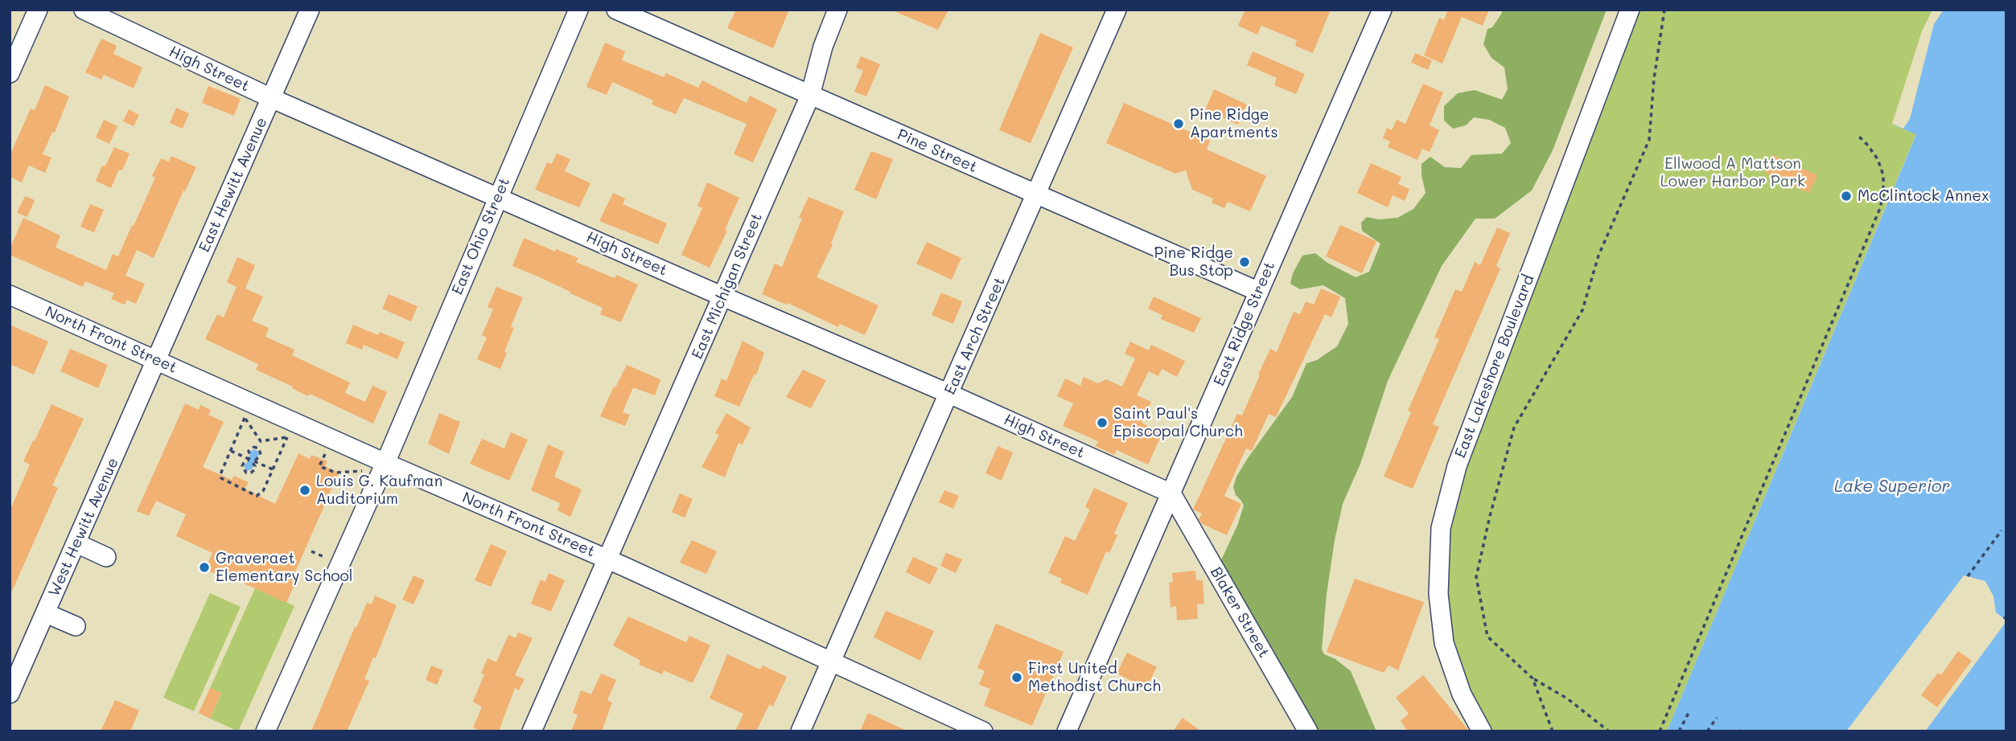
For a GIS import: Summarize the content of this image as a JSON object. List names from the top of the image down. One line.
{"streets":{"street":["High Street","Pine Street","East Hewitt Avenue","East Ohio Street","East Michigan Street","East Ridge Street","East Arch Street","North Front Street","East Lakeshore Boulevard","West Hewitt Avenue","Blaker Street"]},"crossings":[["High Street","East Hewitt Avenue"],["High Street","East Ohio Street"],["High Street","East Michigan Street"],["High Street","East Ridge Street"],["High Street","East Arch Street"],["High Street","Blaker Street"],["Pine Street","East Michigan Street"],["Pine Street","East Ridge Street"],["Pine Street","East Arch Street"],["East Hewitt Avenue","North Front Street"],["East Hewitt Avenue","West Hewitt Avenue"],["East Ohio Street","North Front Street"],["East Michigan Street","North Front Street"],["East Ridge Street","Blaker Street"],["East Arch Street","North Front Street"],["North Front Street","West Hewitt Avenue"]],"water":["Lake Superior"],"parks":["Ellwood A Mattson Lower Harbor Park"],"places":["Pine Ridge Apartments","McClintock Annex","Pine Ridge Bus Stop","Saint Paul's Episcopal Church","Louis G. Kaufman Auditorium","Graveraet Elementary School","First United Methodist Church"]}
